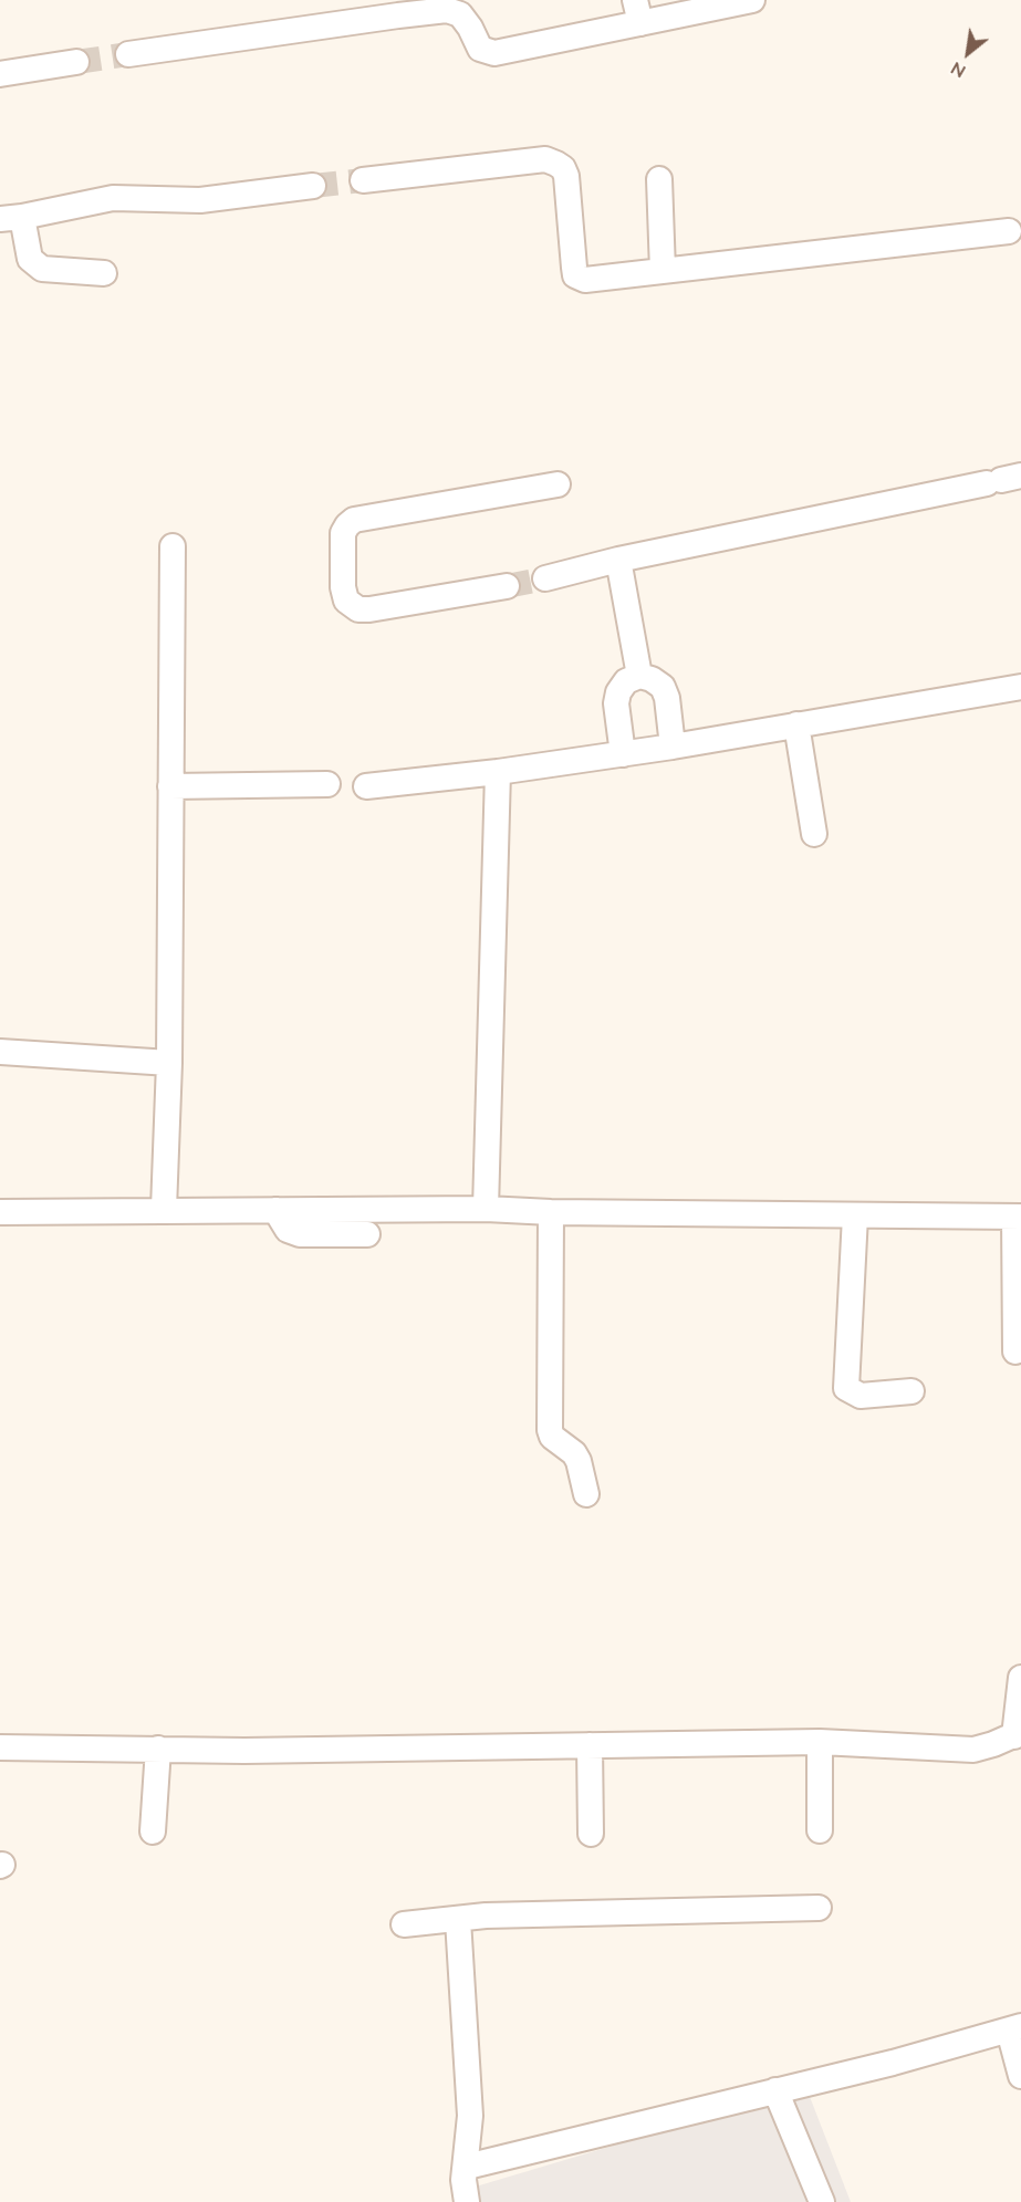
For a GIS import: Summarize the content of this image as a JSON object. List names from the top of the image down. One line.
{"north":"bottom left"}
